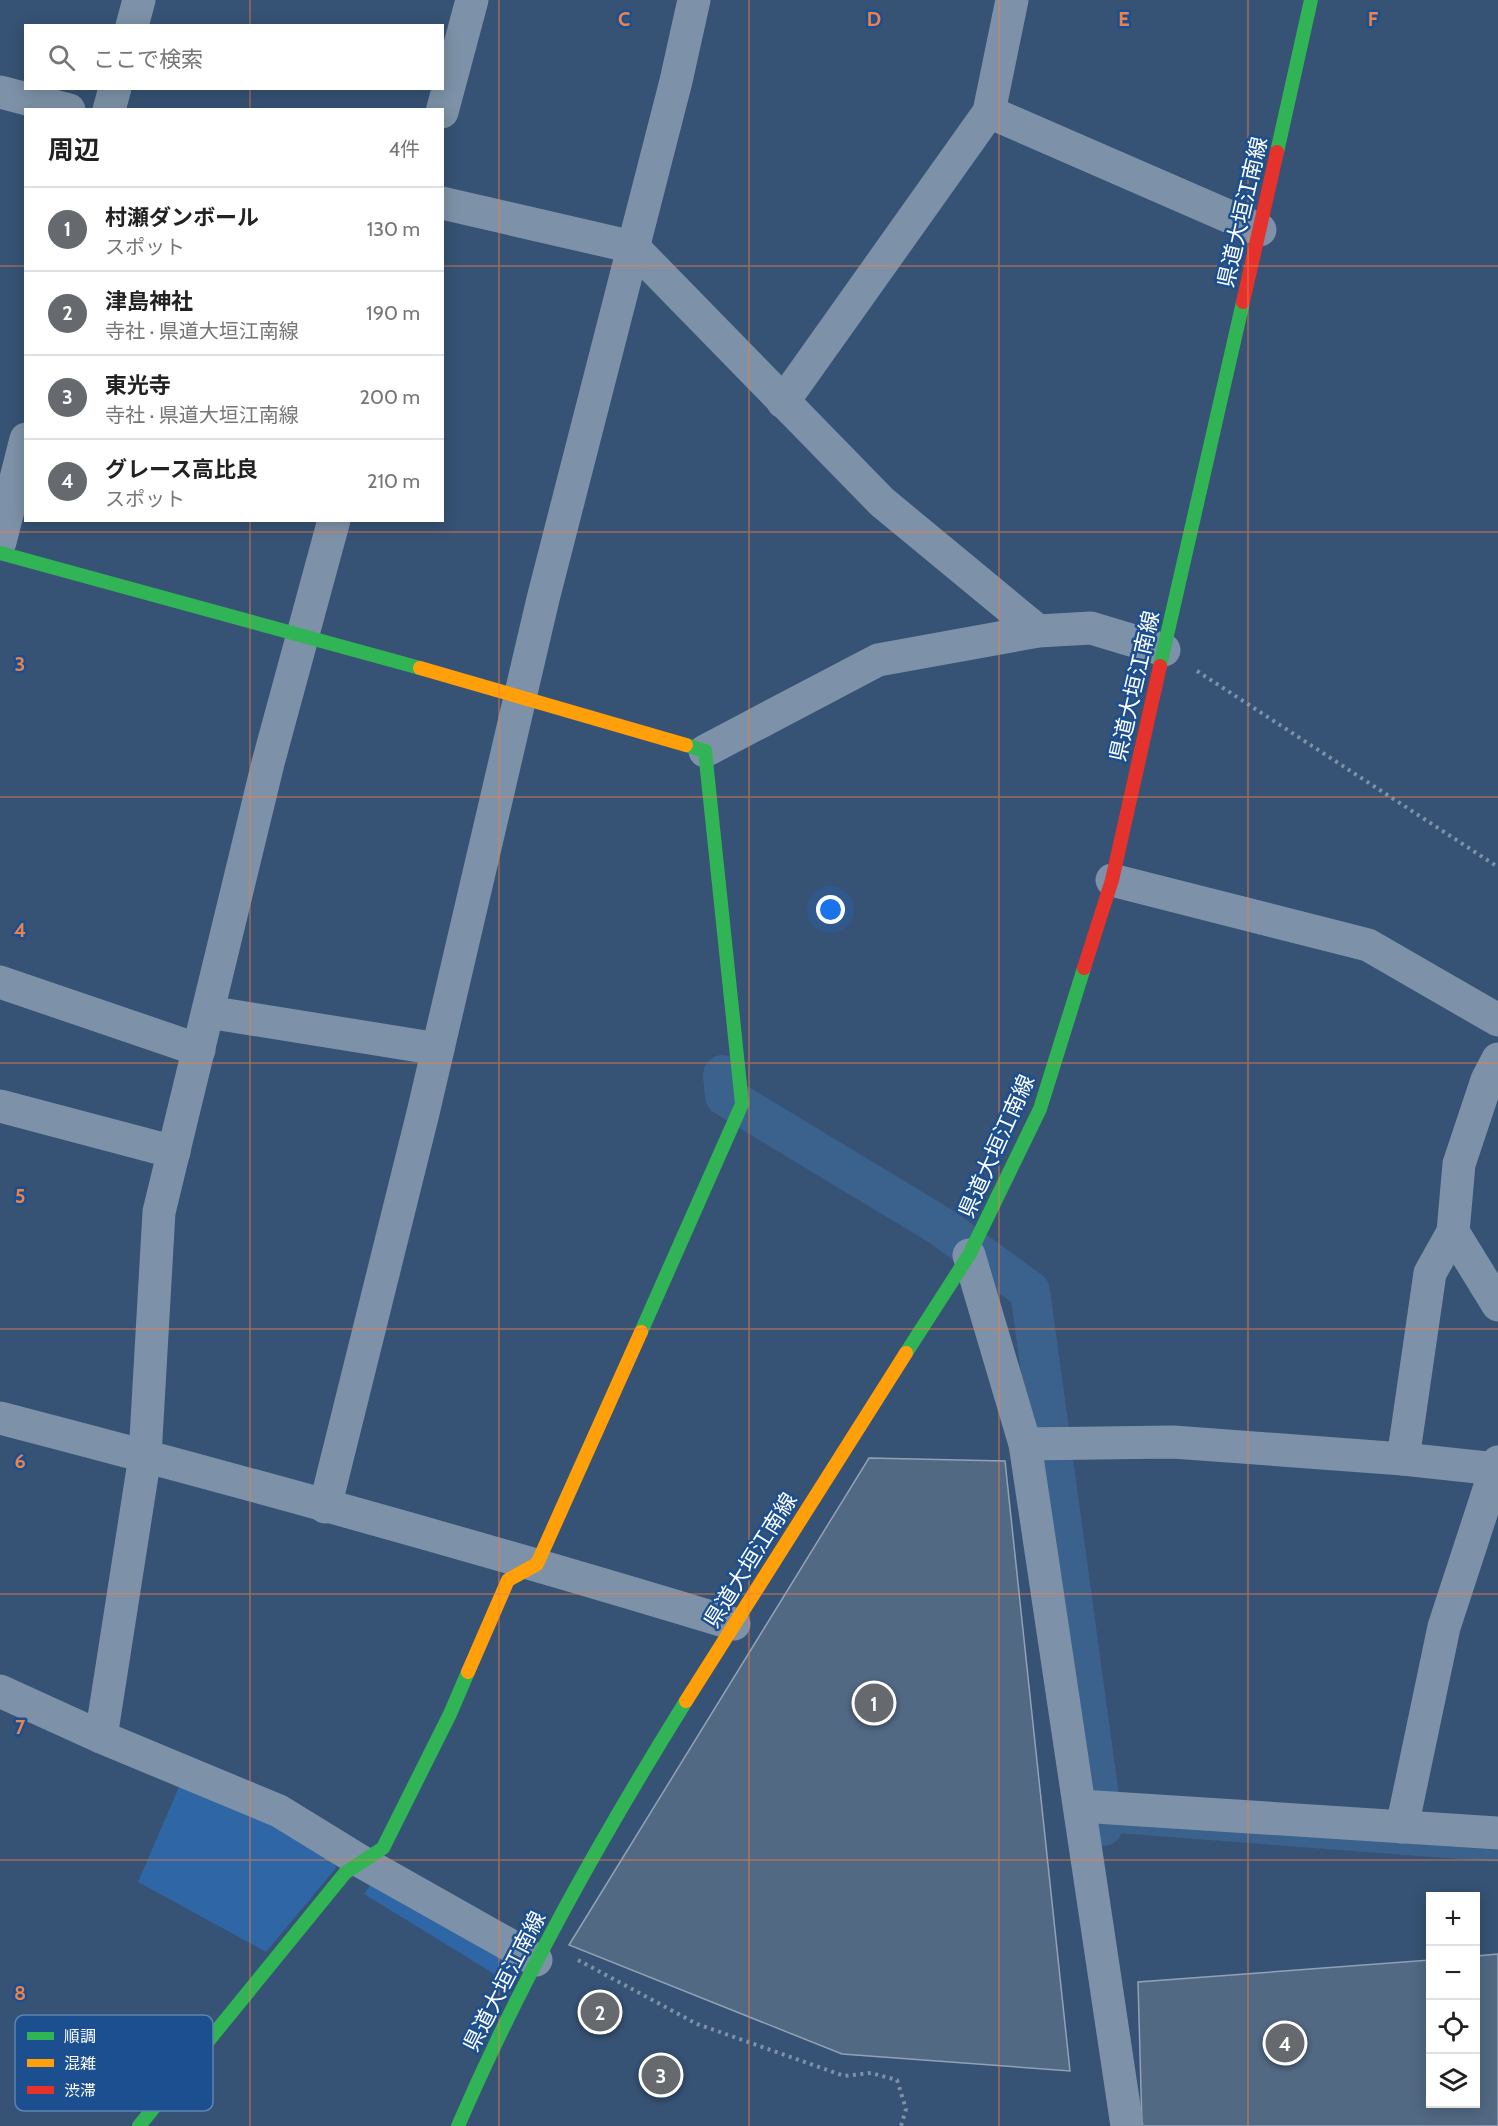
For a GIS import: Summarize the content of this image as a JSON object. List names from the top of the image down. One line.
{"streets":{"main road":["県道大垣江南線"]},"legend":["順調","混雑","渋滞"],"page":{"search":"ここで検索","heading":["周辺","4件"],"list":[{"mark":"1","name":"村瀬ダンボール","note":"スポット","value":"130 m"},{"mark":"2","name":"津島神社","note":"寺社 · 県道大垣江南線","value":"190 m"},{"mark":"3","name":"東光寺","note":"寺社 · 県道大垣江南線","value":"200 m"},{"mark":"4","name":"グレース高比良","note":"スポット","value":"210 m"}],"pins":["1","2","4","3"],"map_buttons":["+","−"]},"grid":{"columns":["C","D","E","F"],"rows":["3","4","5","6","7","8"]}}
